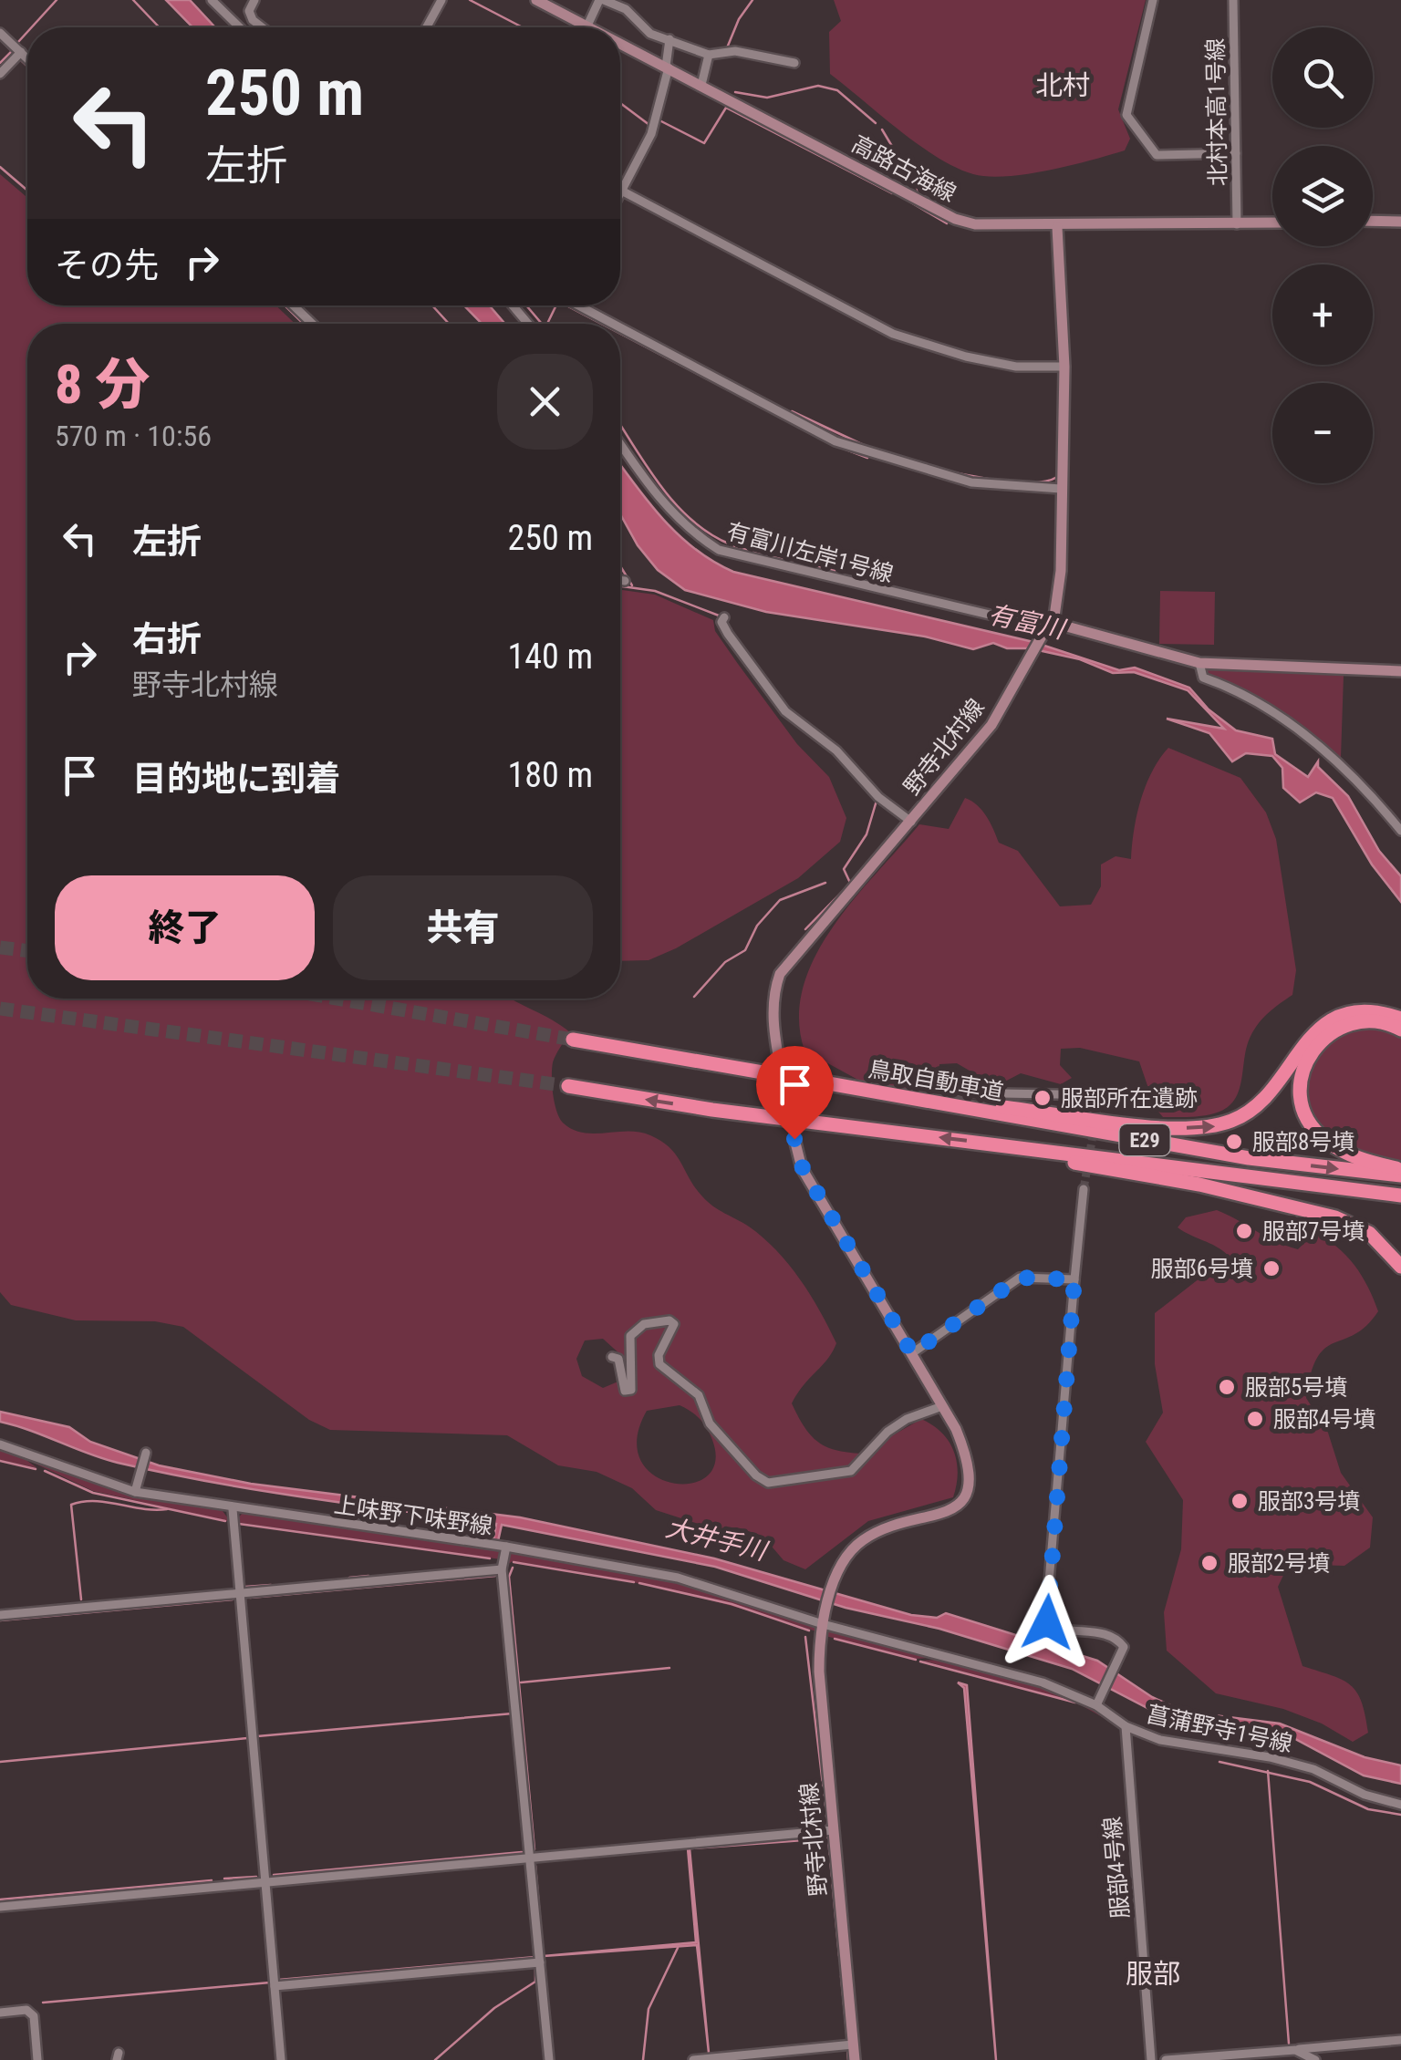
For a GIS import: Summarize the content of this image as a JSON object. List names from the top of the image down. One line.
{"streets":{"highway":["鳥取自動車道","E29"],"street":["北村本高1号線","高路古海線","有富川左岸1号線","野寺北村線","上味野下味野線","菖蒲野寺1号線","服部4号線"]},"crossings":[["北村本高1号線","高路古海線"],["有富川左岸1号線","野寺北村線"],["野寺北村線","上味野下味野線"],["野寺北村線","菖蒲野寺1号線"],["上味野下味野線","菖蒲野寺1号線"],["菖蒲野寺1号線","服部4号線"]],"districts":["北村","服部"],"water":["有富川","大井手川"],"places":["服部所在遺跡","服部8号墳","服部7号墳","服部6号墳","服部5号墳","服部4号墳","服部3号墳","服部2号墳"],"page":{"map_buttons":["+","−"],"turn":["250 m","左折"],"then":"その先","heading":["8 分","570 m · 10:56"],"list":[{"name":"左折","value":"250 m"},{"name":"右折","note":"野寺北村線","value":"140 m"},{"name":"目的地に到着","value":"180 m"}],"buttons":["終了","共有"]}}
